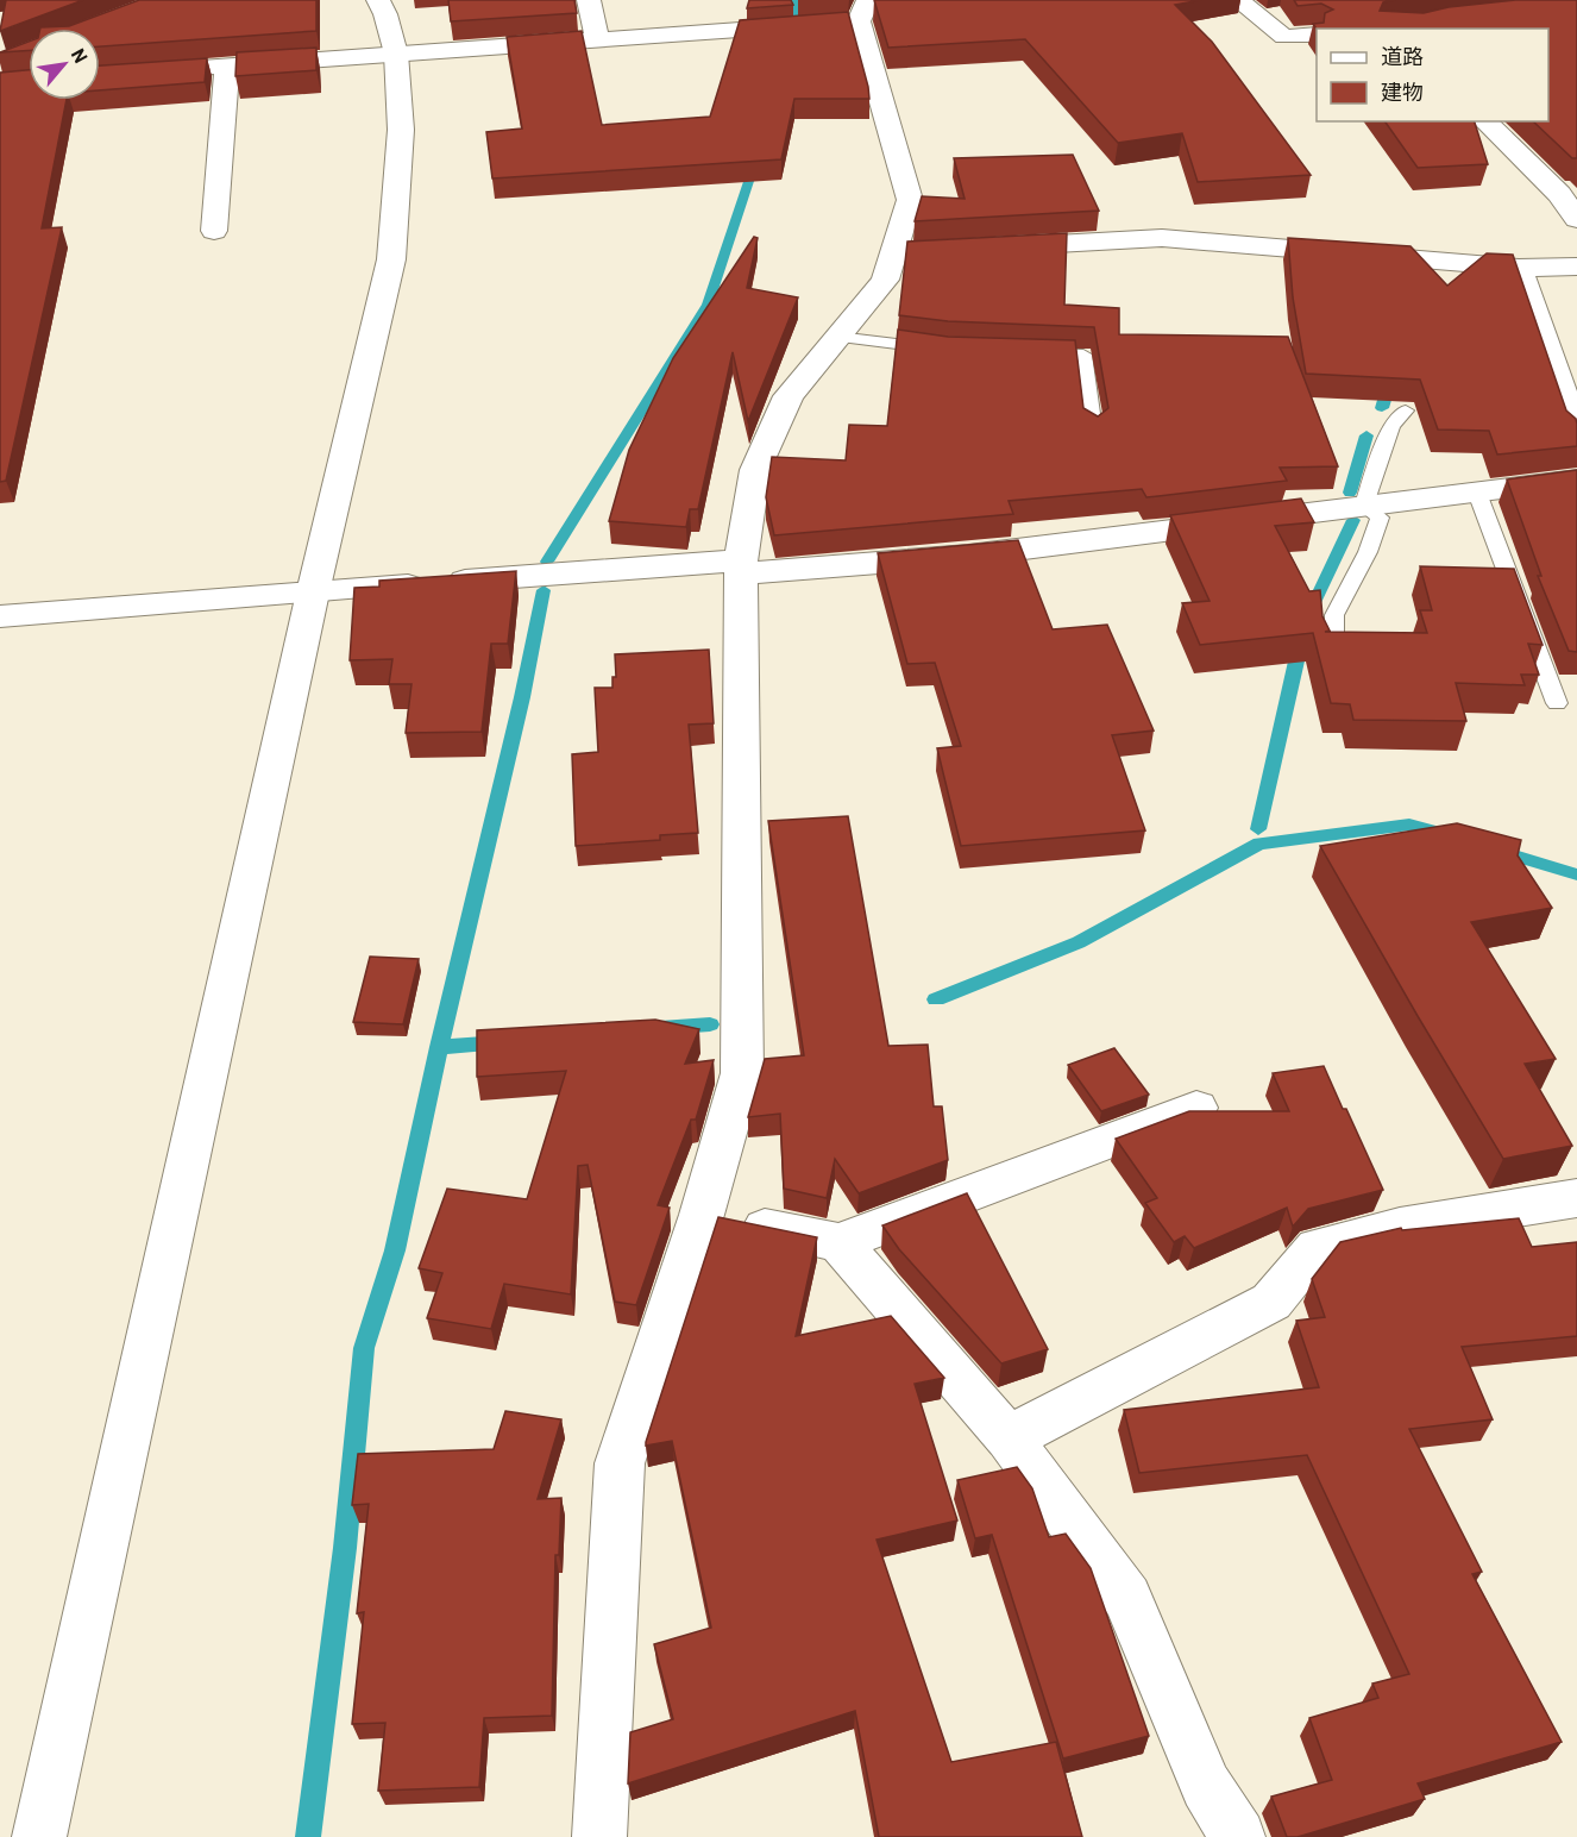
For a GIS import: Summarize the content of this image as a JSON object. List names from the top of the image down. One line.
{"legend":["道路","建物"],"north":"top right"}
